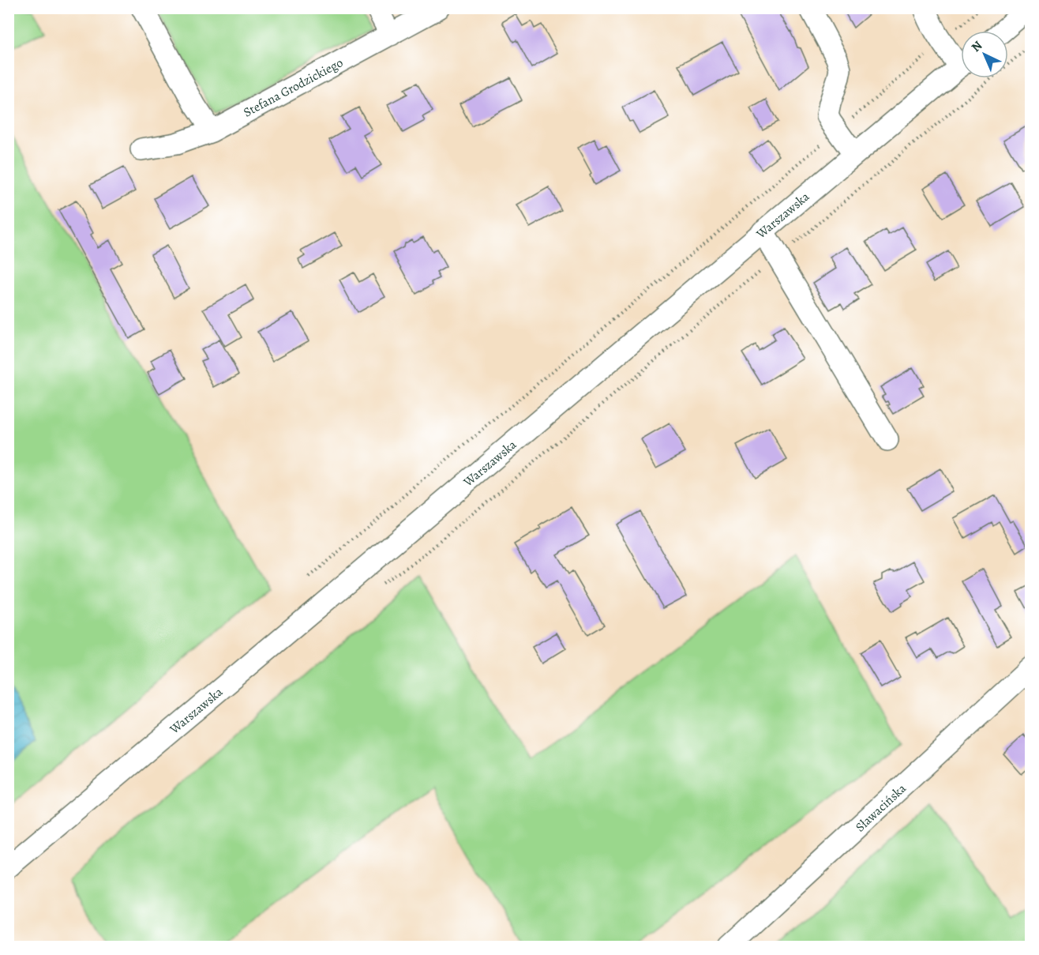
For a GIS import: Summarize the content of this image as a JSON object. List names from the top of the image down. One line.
{"streets":{"street":["Stefana Grodzickiego","Warszawska","Sławacińska"]},"north":"top left"}
